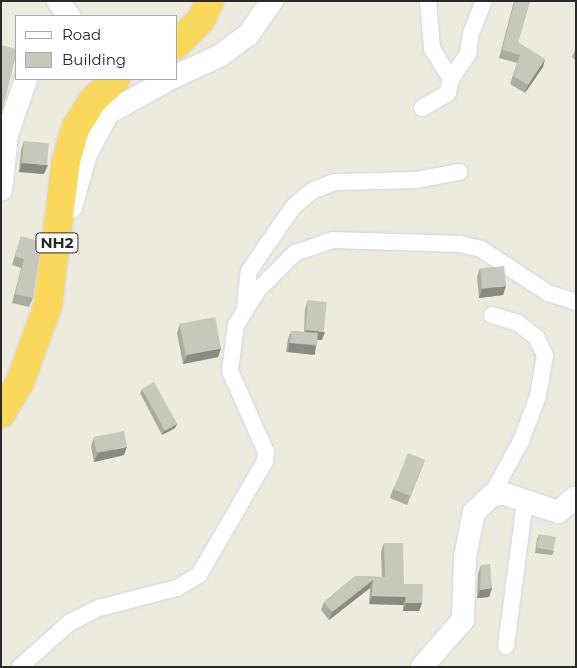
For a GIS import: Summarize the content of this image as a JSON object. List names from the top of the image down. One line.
{"streets":{"highway":["NH2"]},"legend":["Road","Building"]}
